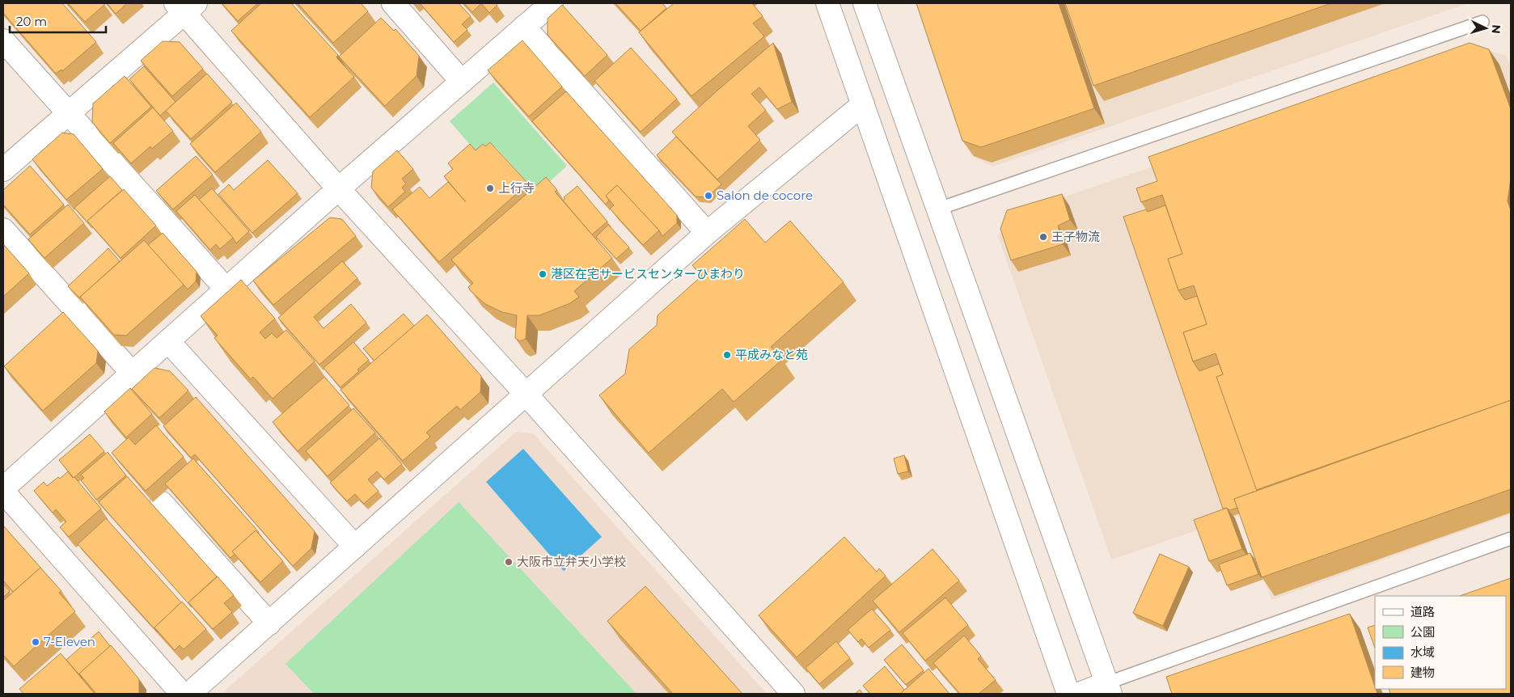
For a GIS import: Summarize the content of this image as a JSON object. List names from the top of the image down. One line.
{"places":["上行寺","Salon de cocore","王子物流","港区在宅サービスセンターひまわり","平成みなと苑","大阪市立弁天小学校","7-Eleven"],"legend":["道路","公園","水域","建物"],"scale_bar":"20 m","north":"right"}
